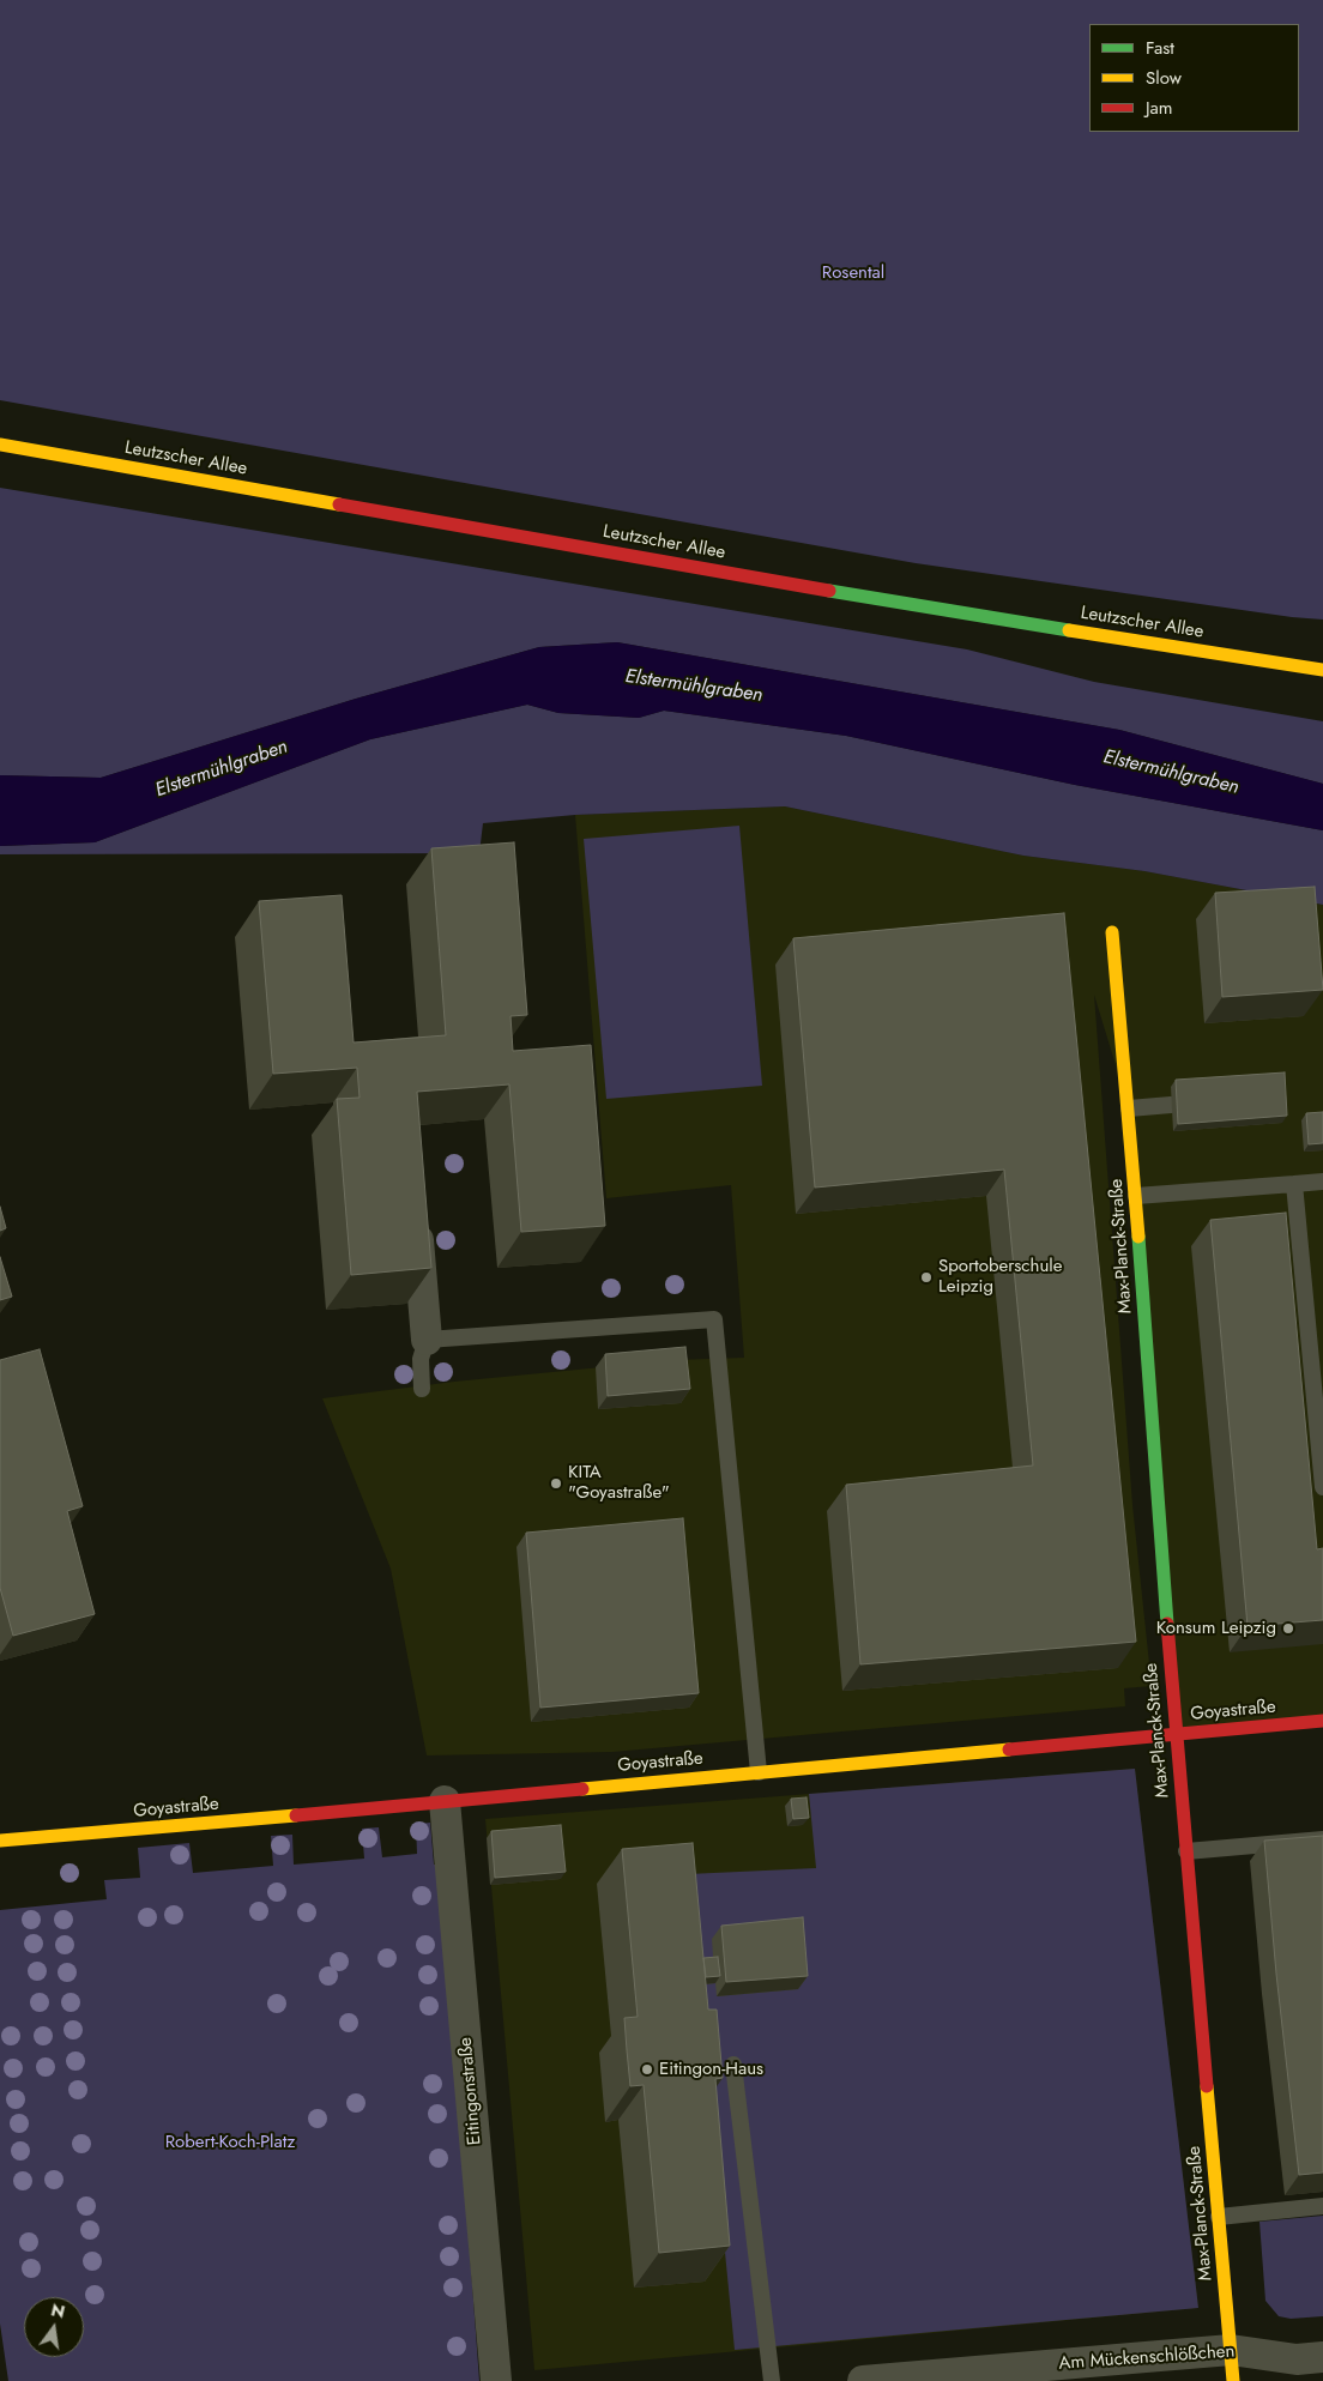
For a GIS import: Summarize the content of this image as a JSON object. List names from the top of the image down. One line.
{"streets":{"street":["Leutzscher Allee","Max-Planck-Straße","Goyastraße","Eitingonstraße","Am Mückenschlößchen"]},"crossings":[["Max-Planck-Straße","Goyastraße"],["Max-Planck-Straße","Am Mückenschlößchen"],["Goyastraße","Eitingonstraße"]],"water":["Elstermühlgraben"],"parks":["Rosental","Robert-Koch-Platz"],"places":["Sportoberschule Leipzig","KITA \"Goyastraße\"","Konsum Leipzig","Eitingon-Haus"],"legend":["Fast","Slow","Jam"],"north":"top"}
